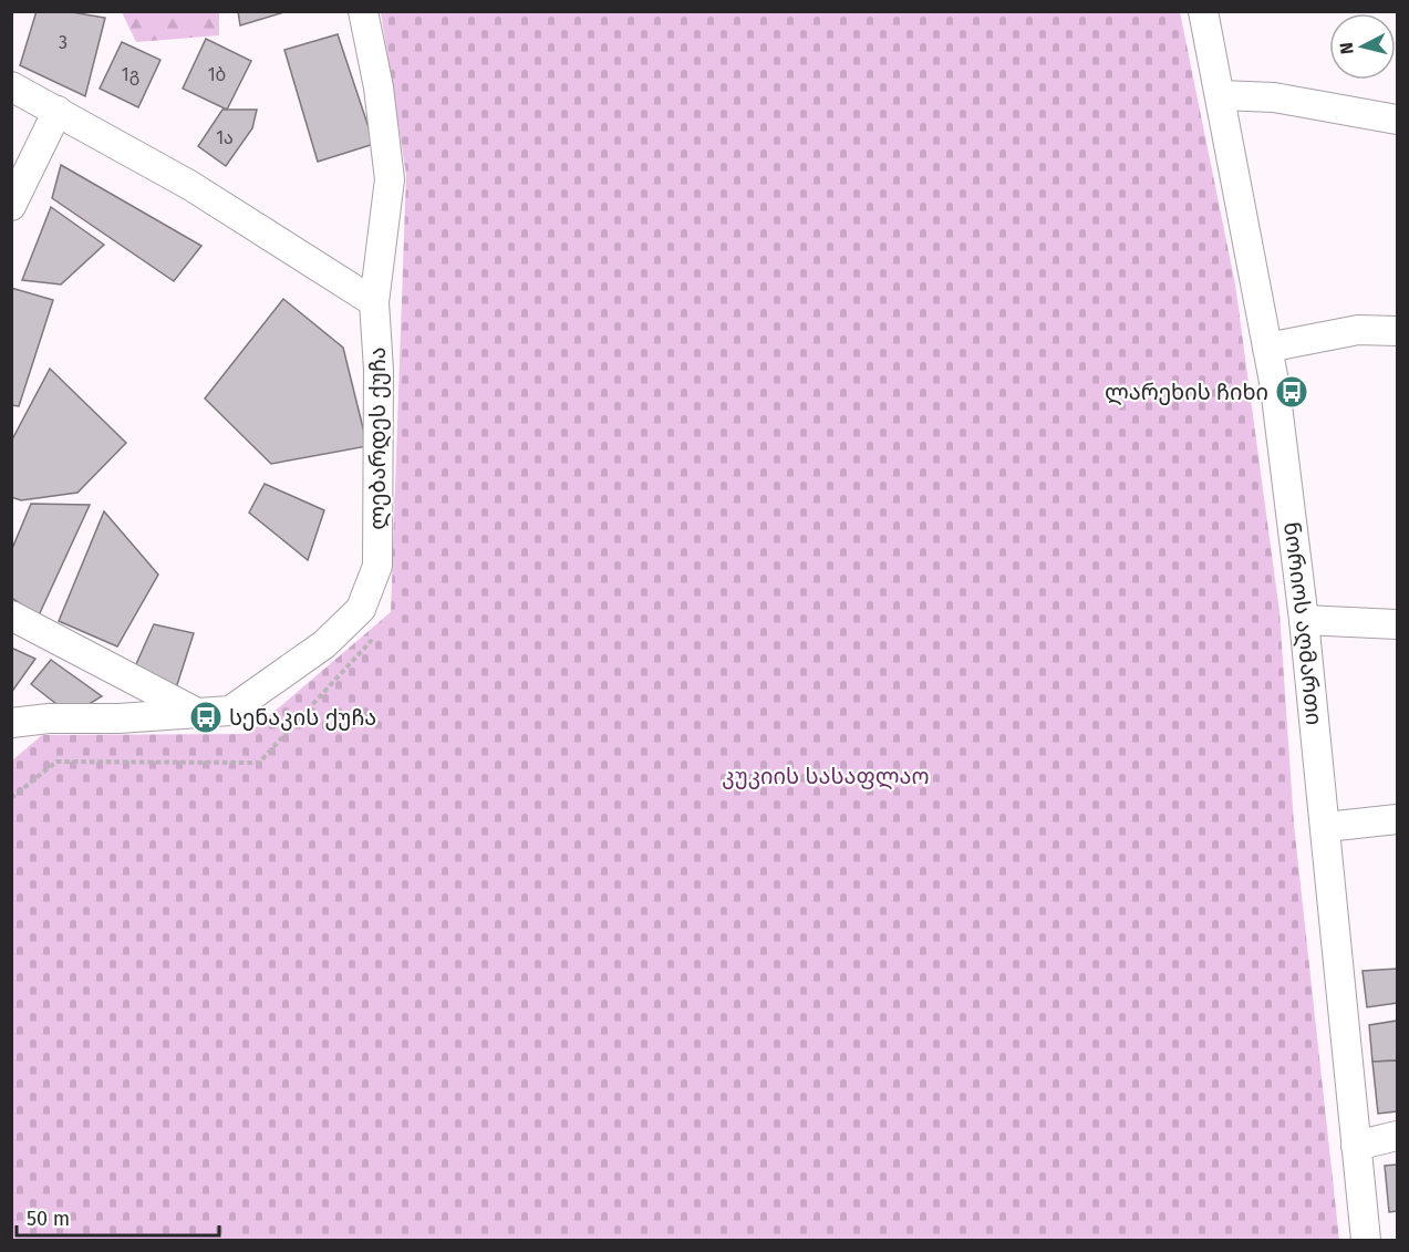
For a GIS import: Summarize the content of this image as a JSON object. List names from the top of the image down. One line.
{"streets":{"street":["ლებარდეს ქუჩა","ნორიოს აღმართი"]},"parks":["კუკიის სასაფლაო"],"places":{"bus stop":["ლარეხის ჩიხი","სენაკის ქუჩა"]},"house_numbers":["3","1გ","1ბ","1ა"],"scale_bar":"50 m","north":"left"}
